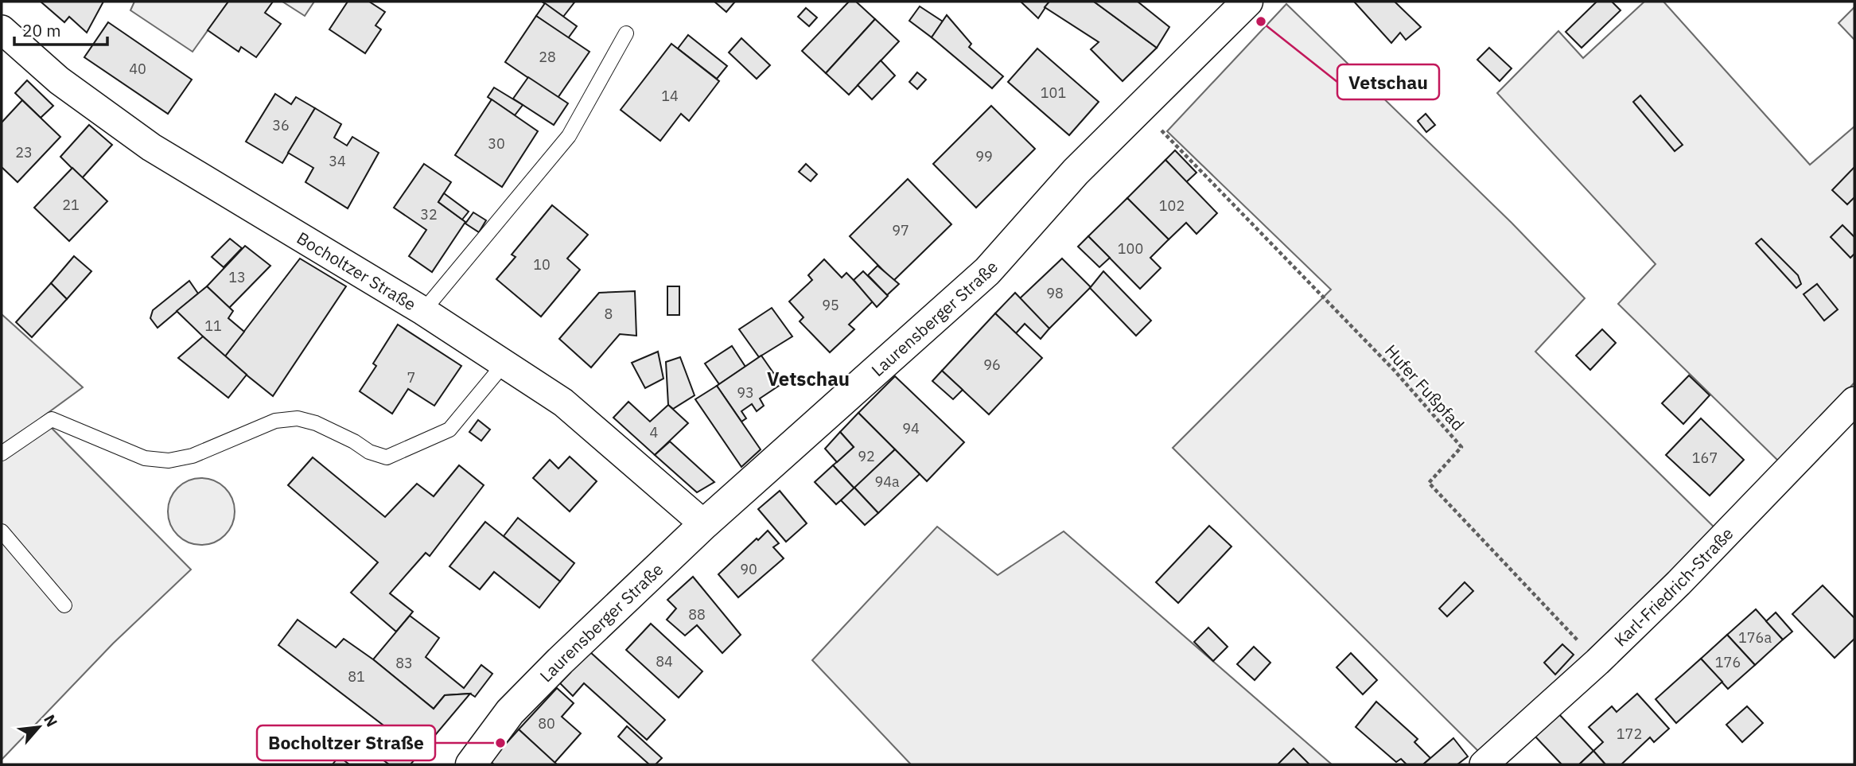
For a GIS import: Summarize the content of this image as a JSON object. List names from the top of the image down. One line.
{"streets":{"street":["Bocholtzer Straße","Laurensberger Straße","Karl-Friedrich-Straße"],"path":["Hufer Fußpfad"]},"crossings":[["Bocholtzer Straße","Laurensberger Straße"],["Hufer Fußpfad","Karl-Friedrich-Straße"]],"districts":["Vetschau"],"places":["Vetschau","Bocholtzer Straße"],"house_numbers":["28","40","101","14","36","30","23","99","34","21","102","32","97","100","10","13","98","95","8","11","96","7","93","94","4","92","167","94a","90","88","176a","84","176","83","81","80","172"],"scale_bar":"20 m","north":"top right"}
